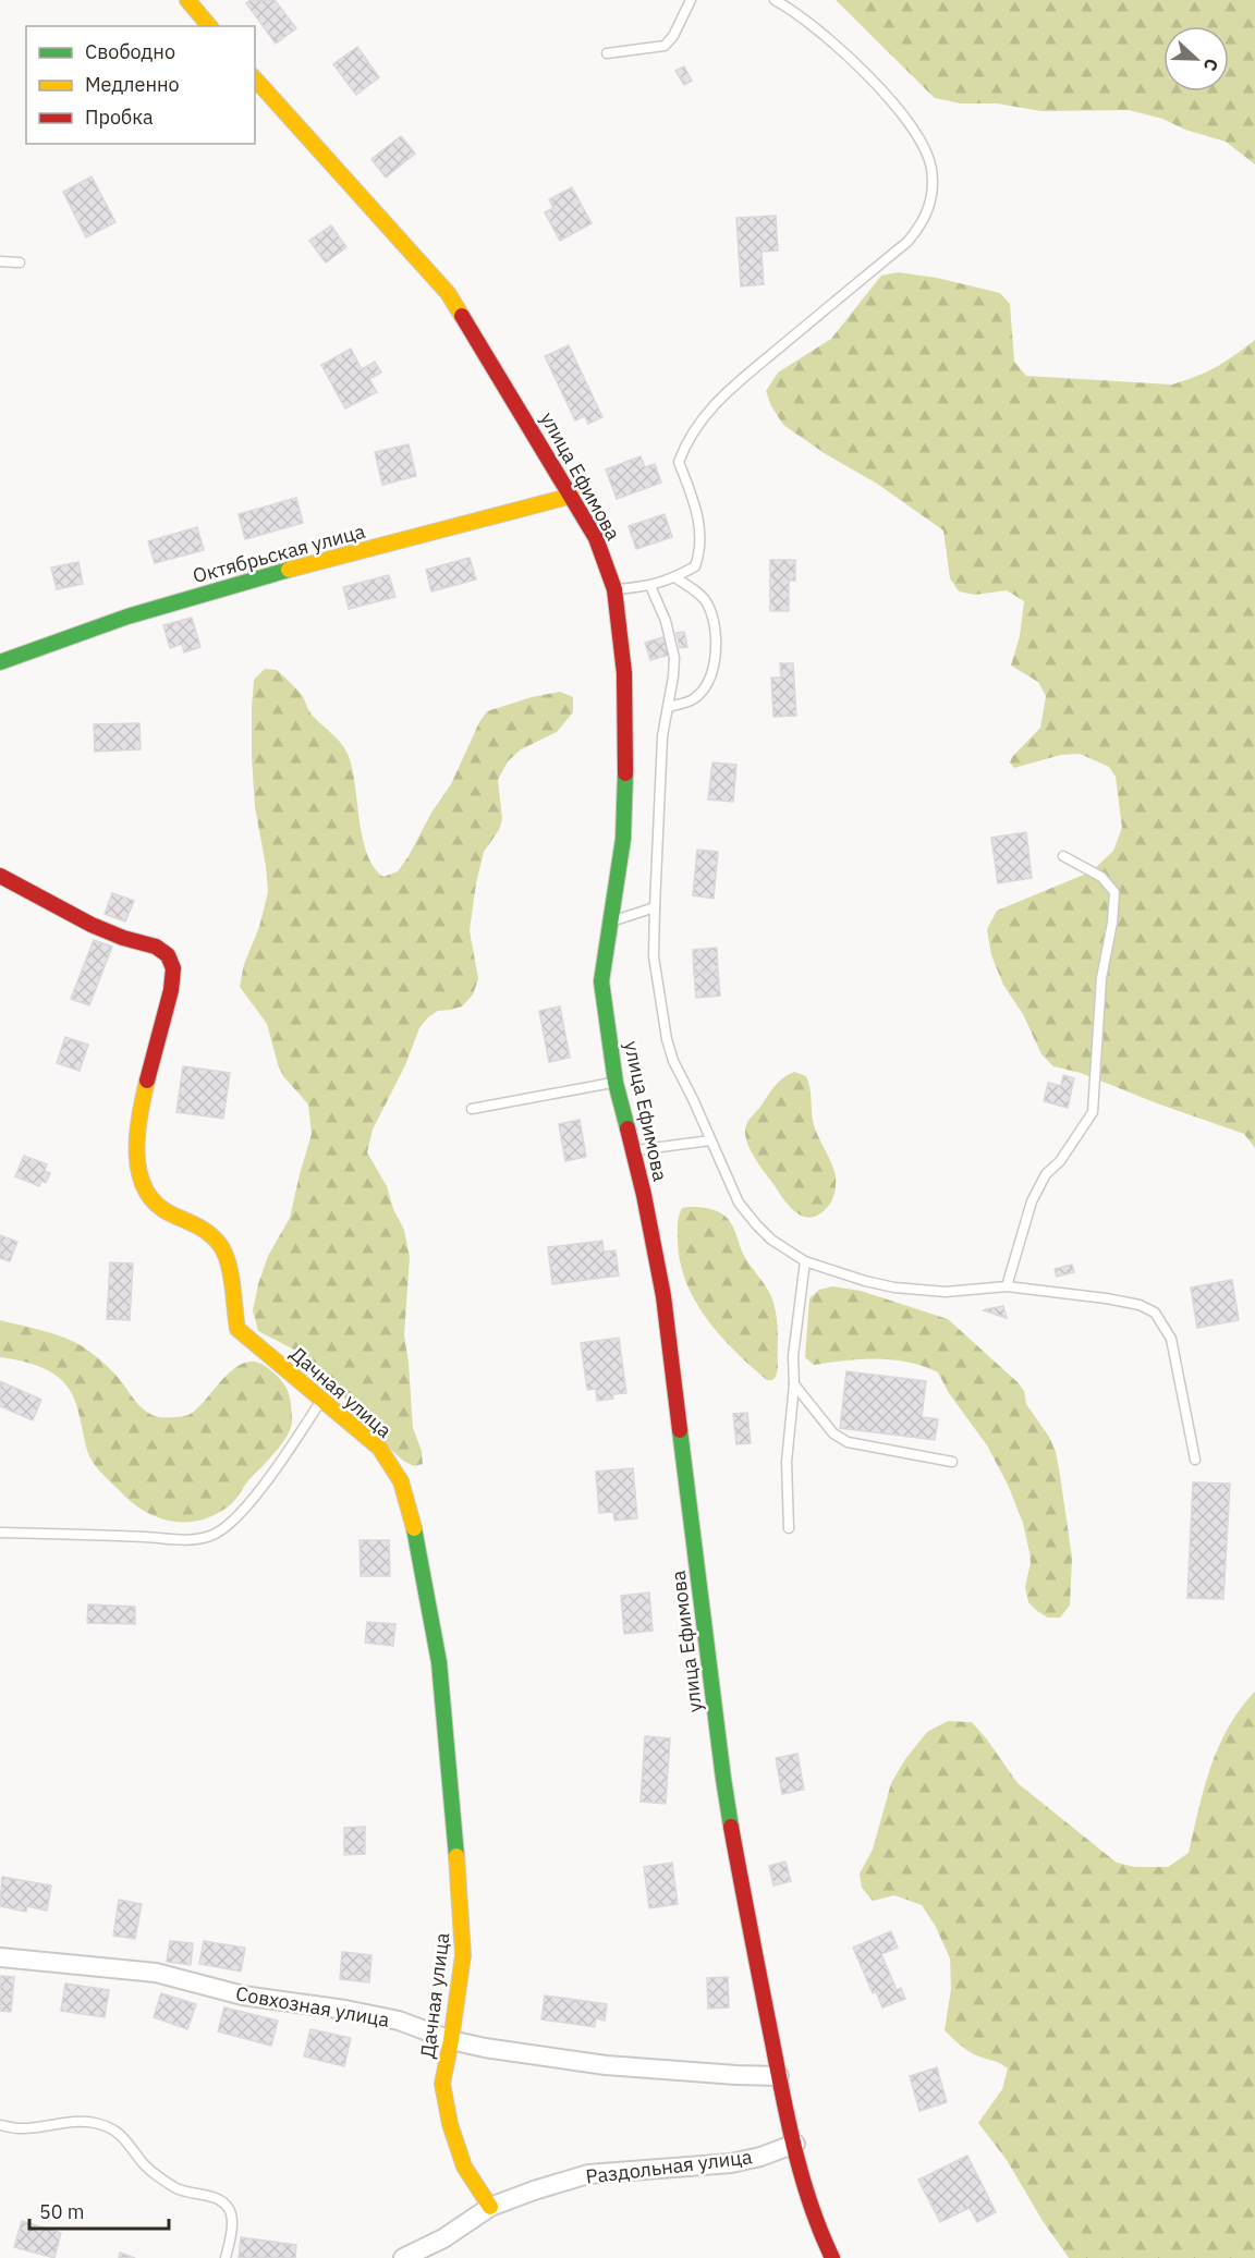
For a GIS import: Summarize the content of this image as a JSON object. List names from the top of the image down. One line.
{"streets":{"main road":["улица Ефимова","Октябрьская улица","Дачная улица"],"street":["Совхозная улица","Раздольная улица"]},"crossings":[["улица Ефимова","Октябрьская улица"],["улица Ефимова","Совхозная улица"],["улица Ефимова","Раздольная улица"],["Дачная улица","Совхозная улица"],["Дачная улица","Раздольная улица"]],"legend":["Свободно","Медленно","Пробка"],"scale_bar":"50 m","north":"right"}
